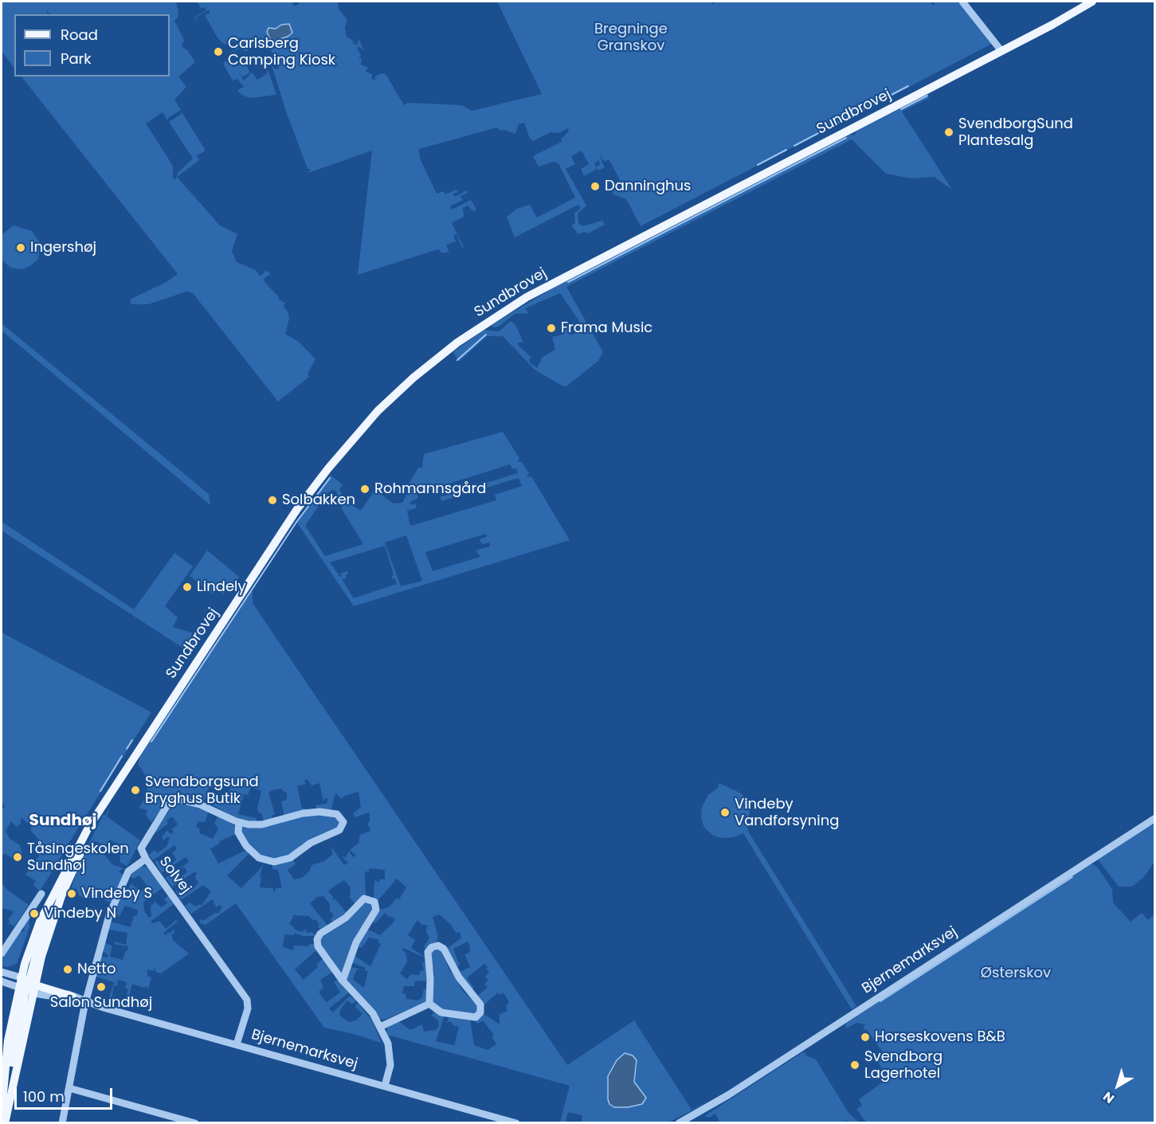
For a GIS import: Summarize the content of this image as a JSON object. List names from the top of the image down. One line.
{"streets":{"main road":["Sundbrovej"],"street":["Solvej","Bjernemarksvej"]},"crossings":[["Sundbrovej","Bjernemarksvej"],["Solvej","Bjernemarksvej"]],"districts":["Sundhøj"],"parks":["Bregninge Granskov","Østerskov"],"places":["Carlsberg Camping Kiosk","SvendborgSund Plantesalg","Danninghus","Ingershøj","Frama Music","Rohmannsgård","Solbakken","Lindely","Svendborgsund Bryghus Butik","Vindeby Vandforsyning","Tåsingeskolen Sundhøj","Vindeby S","Vindeby N","Netto","Salon Sundhøj","Horseskovens B&B","Svendborg Lagerhotel"],"legend":["Road","Park"],"scale_bar":"100 m","north":"bottom left"}
